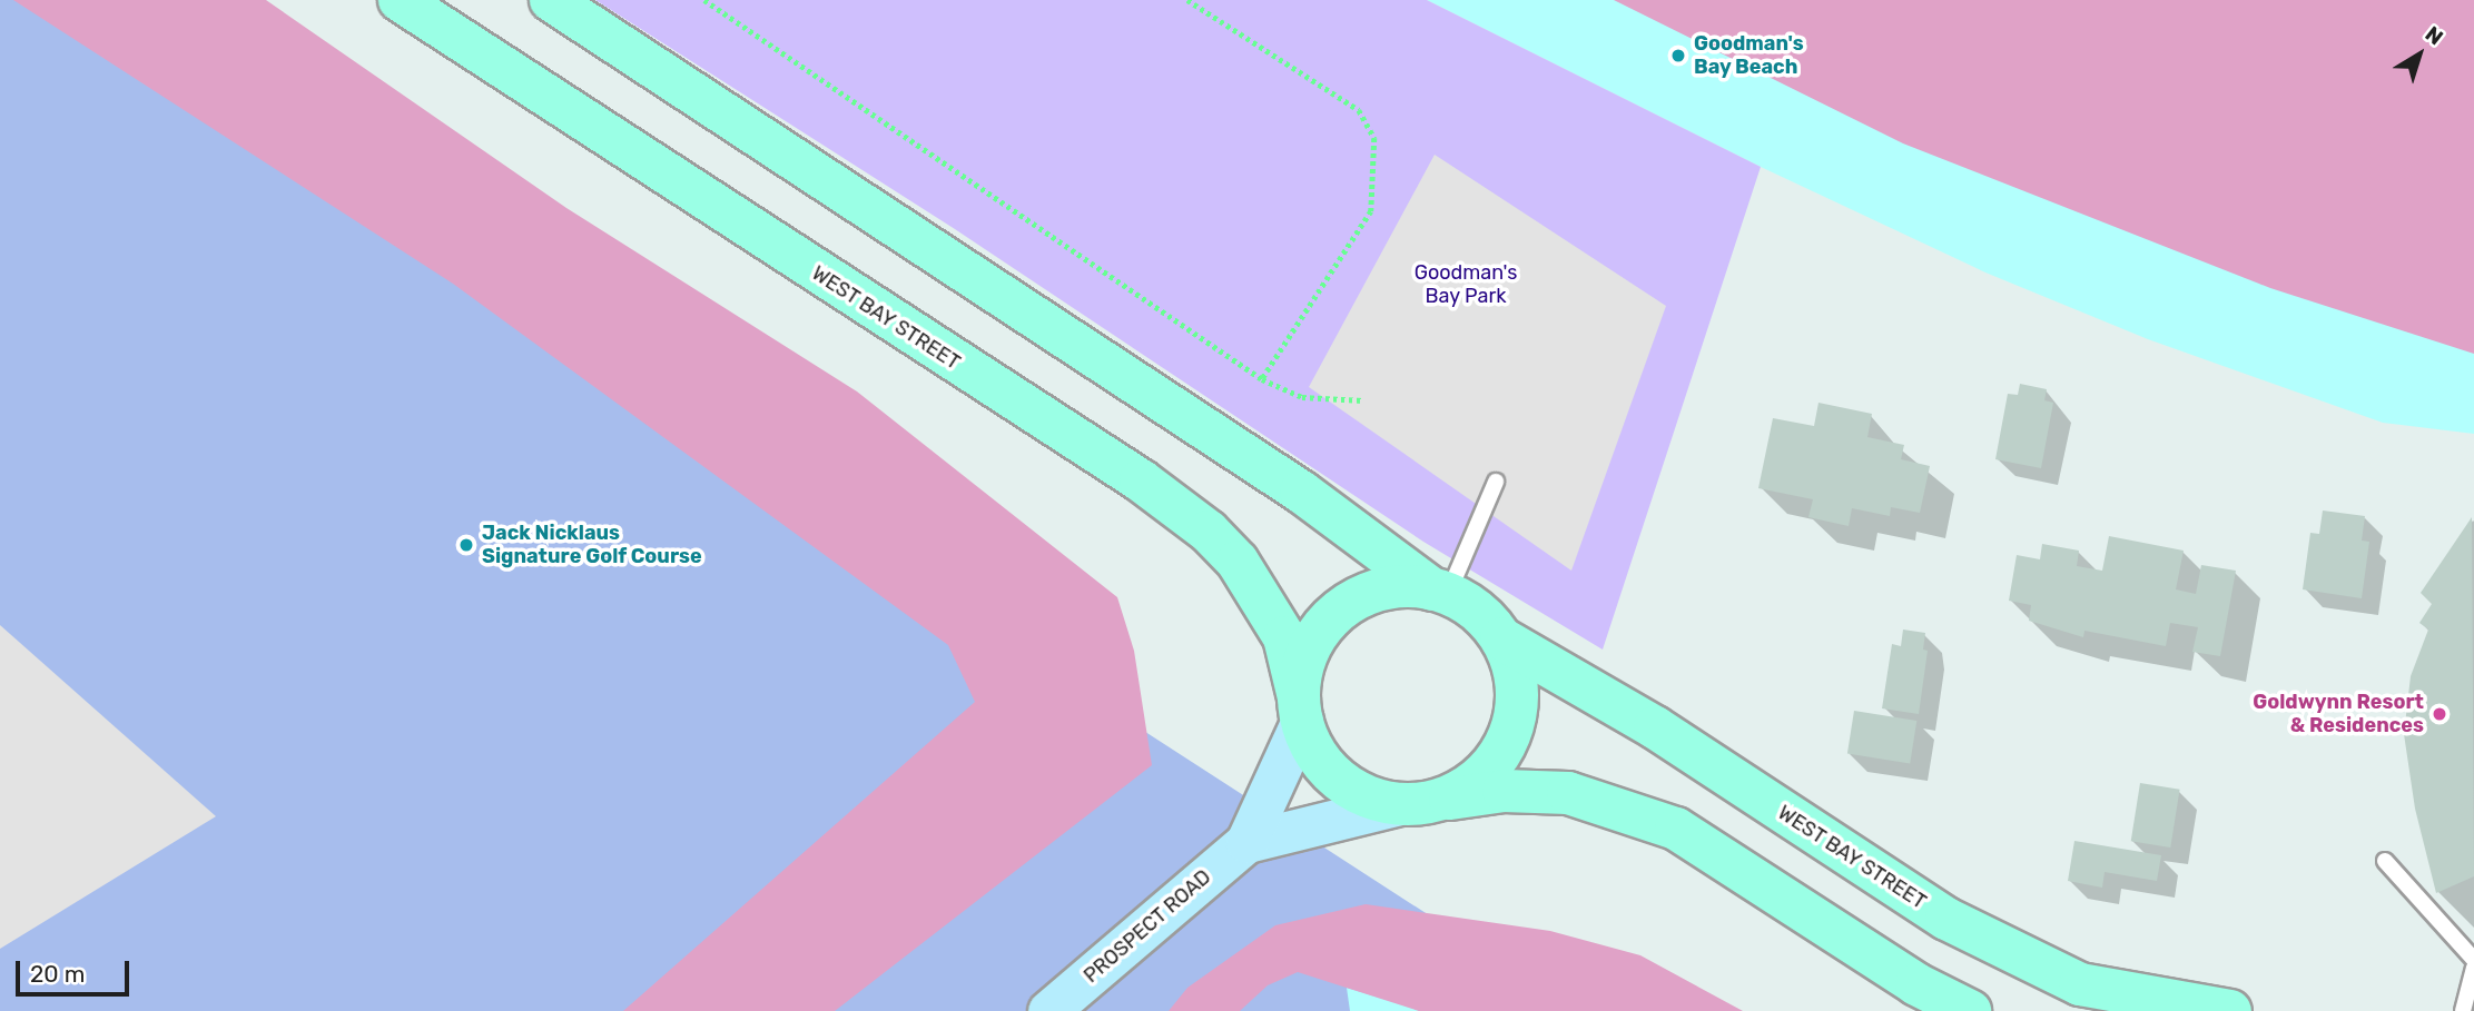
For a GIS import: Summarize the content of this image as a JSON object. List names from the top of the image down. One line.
{"streets":{"main road":["WEST BAY STREET"],"street":["PROSPECT ROAD"]},"crossings":[["WEST BAY STREET","PROSPECT ROAD"]],"parks":["Goodman's Bay Park"],"places":["Goodman's Bay Beach","Jack Nicklaus Signature Golf Course","Goldwynn Resort & Residences"],"scale_bar":"20 m","north":"top right"}
